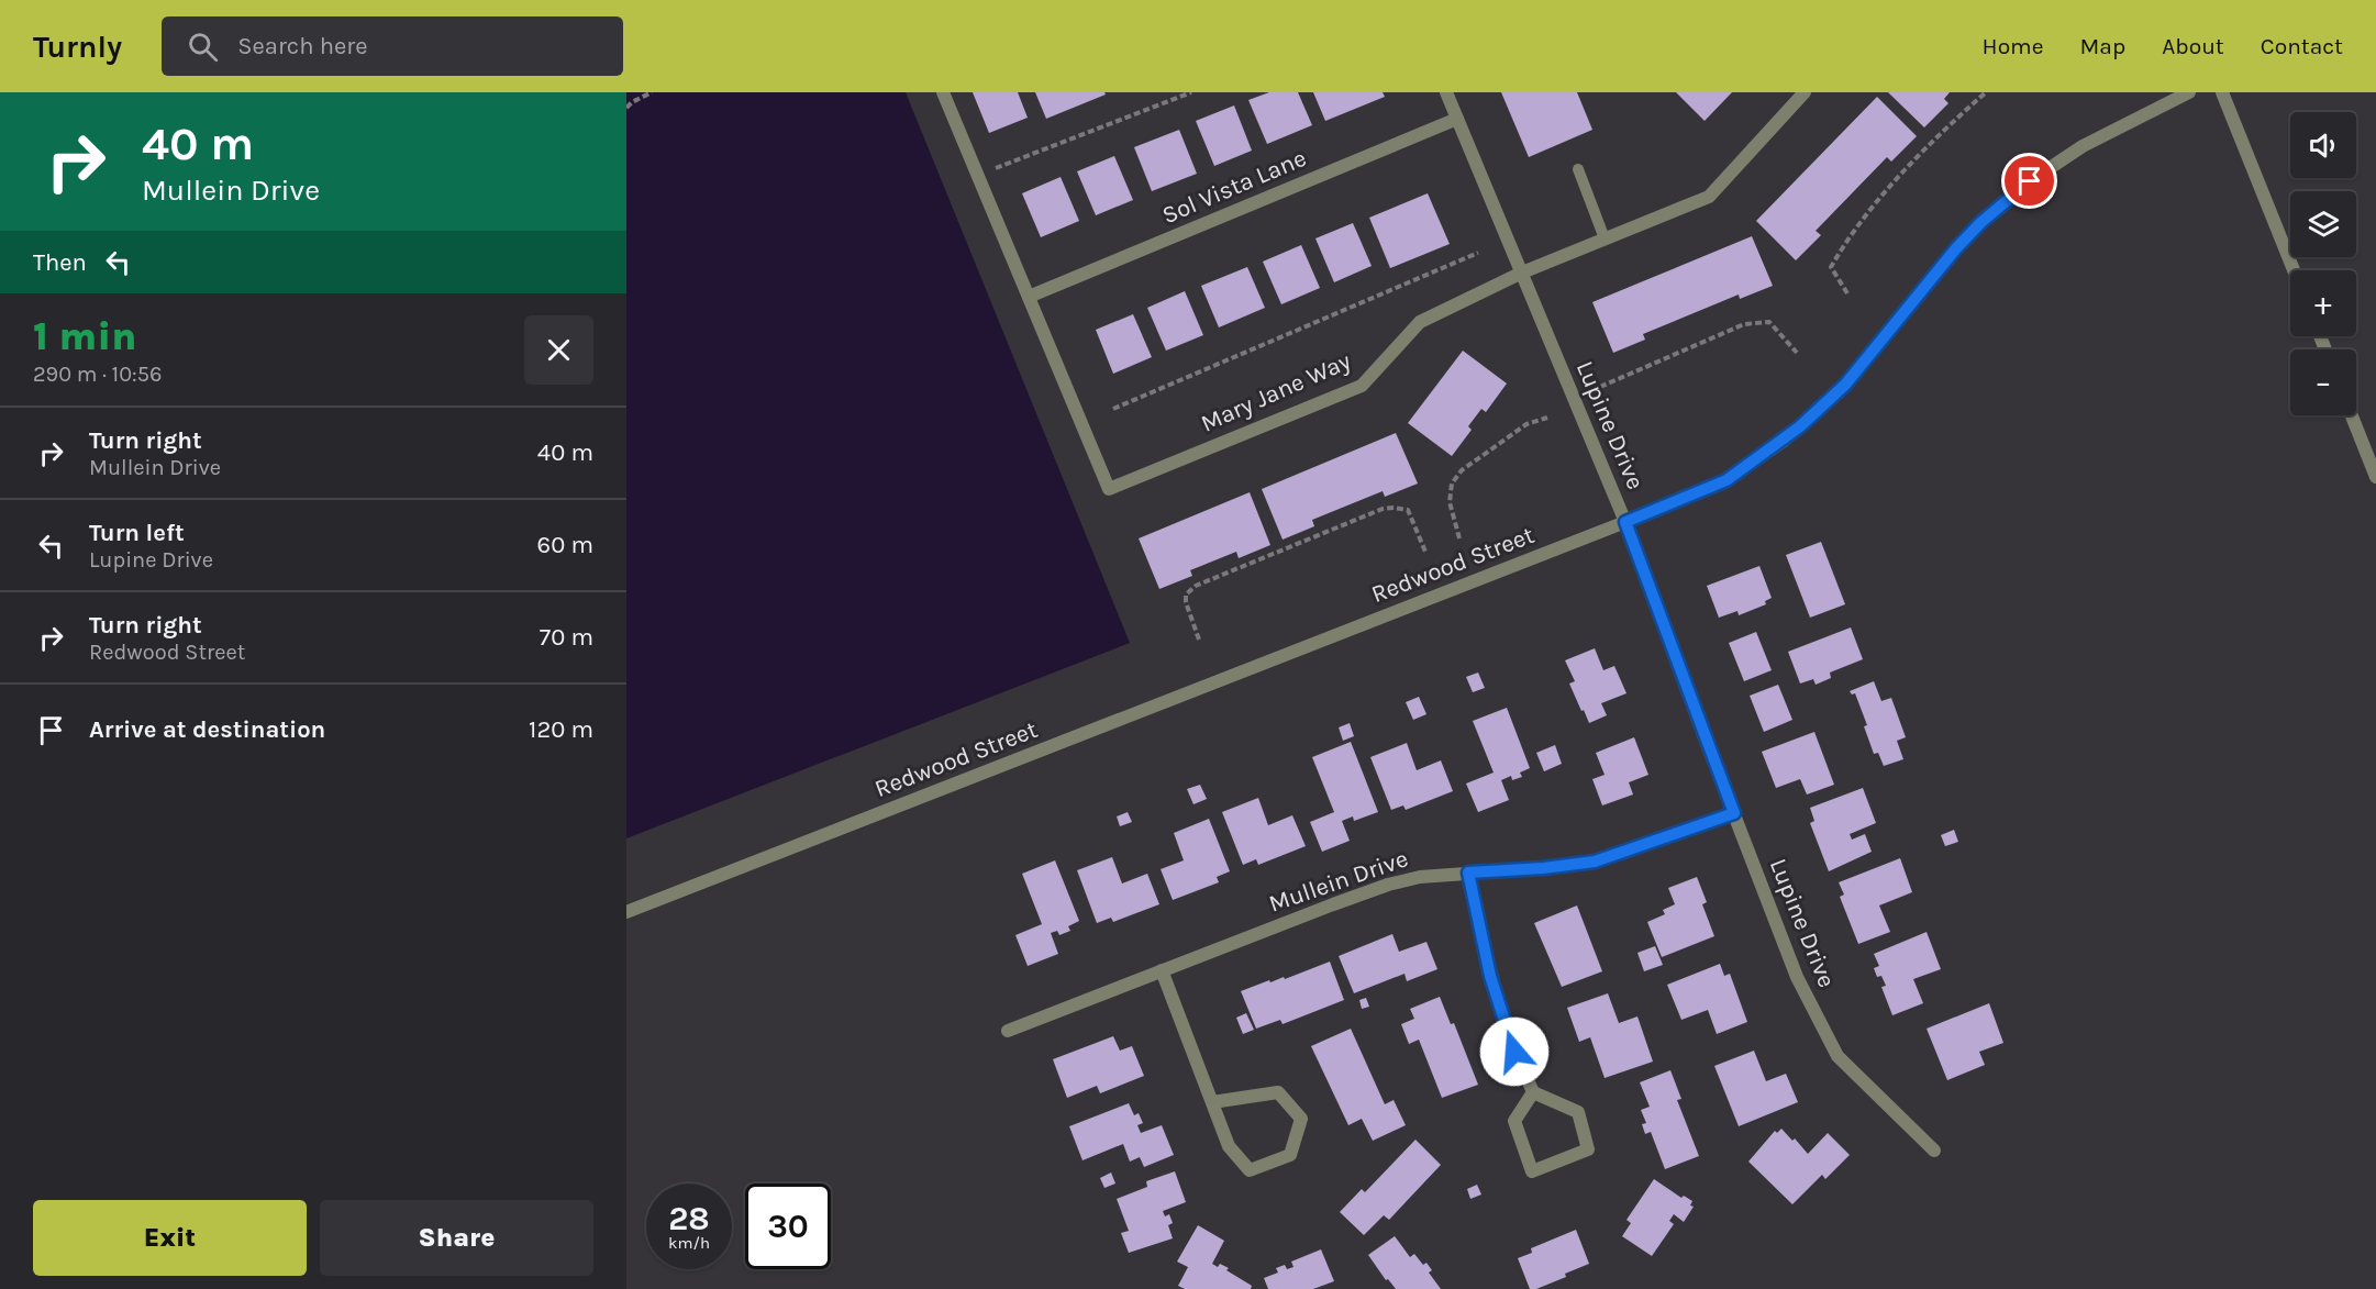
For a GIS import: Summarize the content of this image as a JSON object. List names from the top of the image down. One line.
{"streets":{"street":["Sol Vista Lane","Mary Jane Way","Lupine Drive","Redwood Street","Mullein Drive"]},"crossings":[["Sol Vista Lane","Mary Jane Way"],["Sol Vista Lane","Lupine Drive"],["Mary Jane Way","Lupine Drive"],["Lupine Drive","Redwood Street"],["Lupine Drive","Mullein Drive"]],"page":{"header":"Turnly","search":"Search here","nav":["Home","Map","About","Contact"],"turn":["40 m","Mullein Drive"],"map_buttons":["+","−"],"then":"Then","heading":["1 min","290 m · 10:56"],"list":[{"name":"Turn right","note":"Mullein Drive","value":"40 m"},{"name":"Turn left","note":"Lupine Drive","value":"60 m"},{"name":"Turn right","note":"Redwood Street","value":"70 m"},{"name":"Arrive at destination","value":"120 m"}],"speed":"28 km/h","limit":"30","buttons":["Exit","Share"]}}
